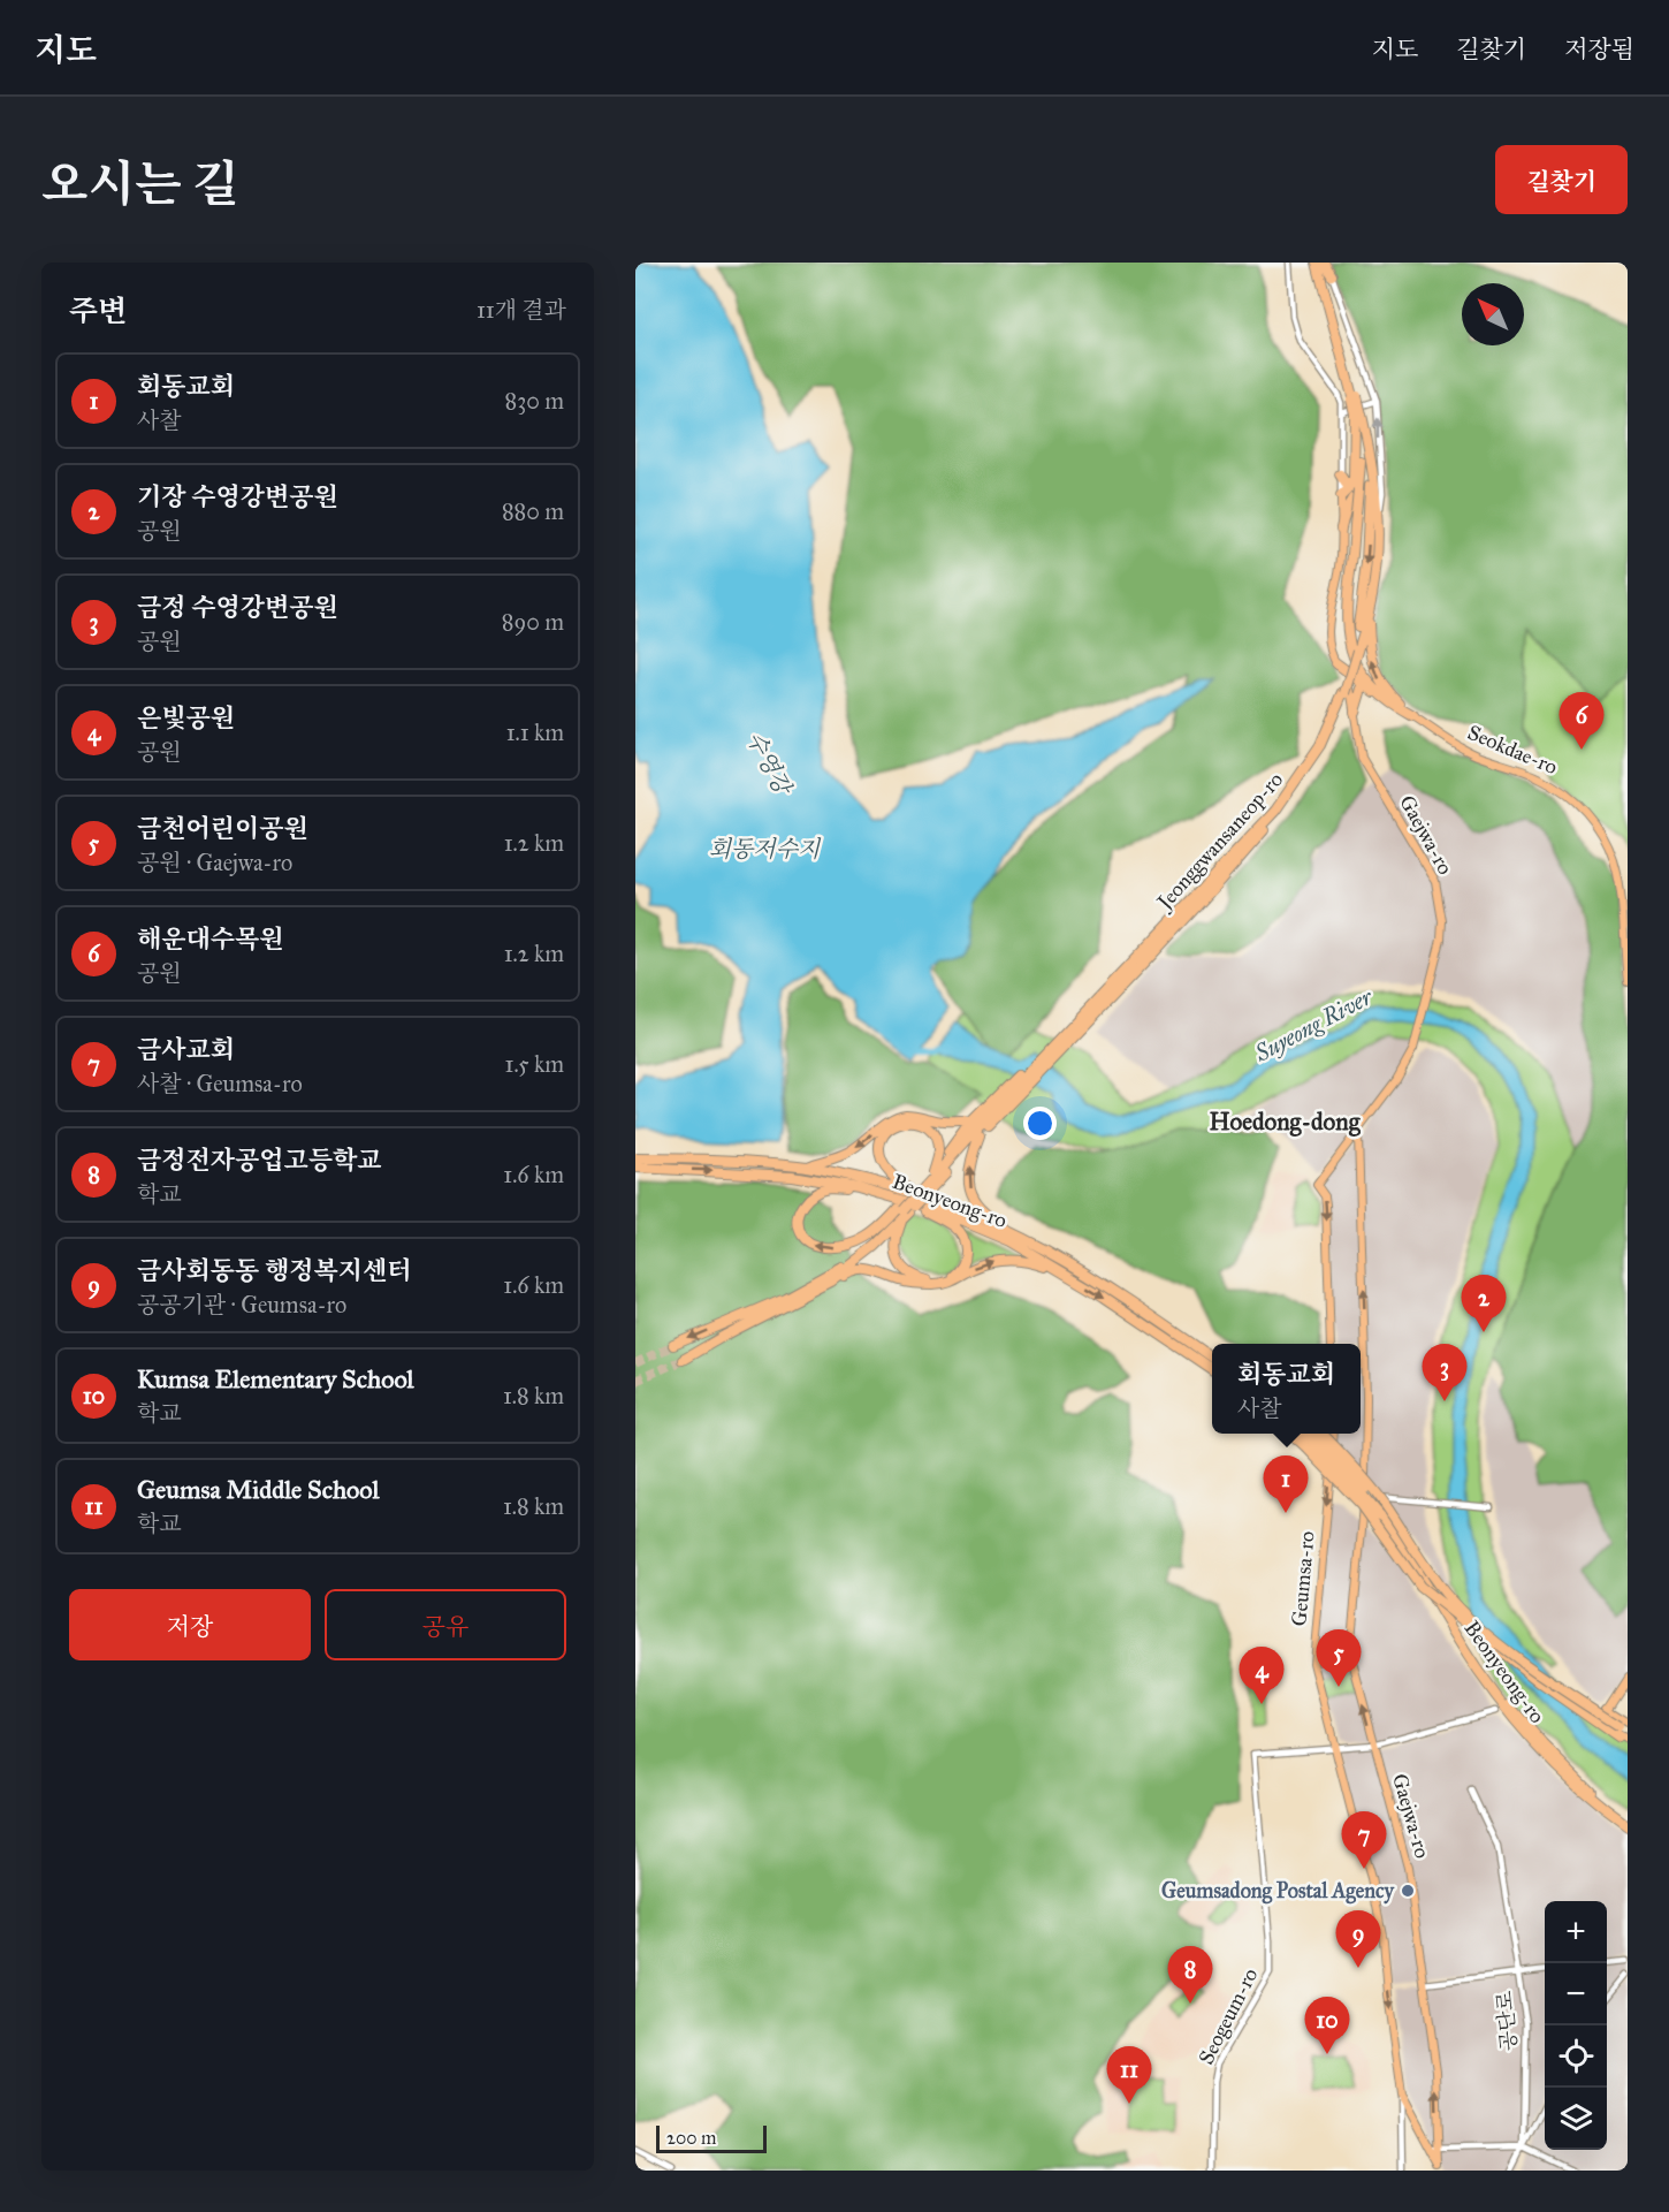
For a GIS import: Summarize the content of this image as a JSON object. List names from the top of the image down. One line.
{"streets":{"highway":["Jeonggwansaneop-ro","Beonyeong-ro"],"main road":["Seokdae-ro","Gaejwa-ro","Geumsa-ro"],"street":["Seogeum-ro","공단로"]},"crossings":[["Gaejwa-ro","Geumsa-ro"],["Geumsa-ro","Seogeum-ro"]],"one_way":["Gaejwa-ro","Geumsa-ro"],"districts":["Hoedong-dong"],"water":["수영강","회동저수지","Suyeong River"],"places":["Geumsadong Postal Agency"],"scale_bar":"200 m","north":"top left","page":{"header":"지도","nav":["지도","길찾기","저장됨"],"title":"오시는 길","buttons":["길찾기",["저장","공유"]],"heading":["주변","11개 결과"],"list":[{"mark":"1","name":"회동교회","note":"사찰","value":"830 m"},{"mark":"2","name":"기장 수영강변공원","note":"공원","value":"880 m"},{"mark":"3","name":"금정 수영강변공원","note":"공원","value":"890 m"},{"mark":"4","name":"은빛공원","note":"공원","value":"1.1 km"},{"mark":"5","name":"금천어린이공원","note":"공원 · Gaejwa-ro","value":"1.2 km"},{"mark":"6","name":"해운대수목원","note":"공원","value":"1.2 km"},{"mark":"7","name":"금사교회","note":"사찰 · Geumsa-ro","value":"1.5 km"},{"mark":"8","name":"금정전자공업고등학교","note":"학교","value":"1.6 km"},{"mark":"9","name":"금사회동동 행정복지센터","note":"공공기관 · Geumsa-ro","value":"1.6 km"},{"mark":"10","name":"Kumsa Elementary School","note":"학교","value":"1.8 km"},{"mark":"11","name":"Geumsa Middle School","note":"학교","value":"1.8 km"}],"pins":["6","2","3","1","5","4","7","9","8","10","11"],"popup":["회동교회","사찰"],"map_buttons":["+","−"],"scale":"200 m"}}
